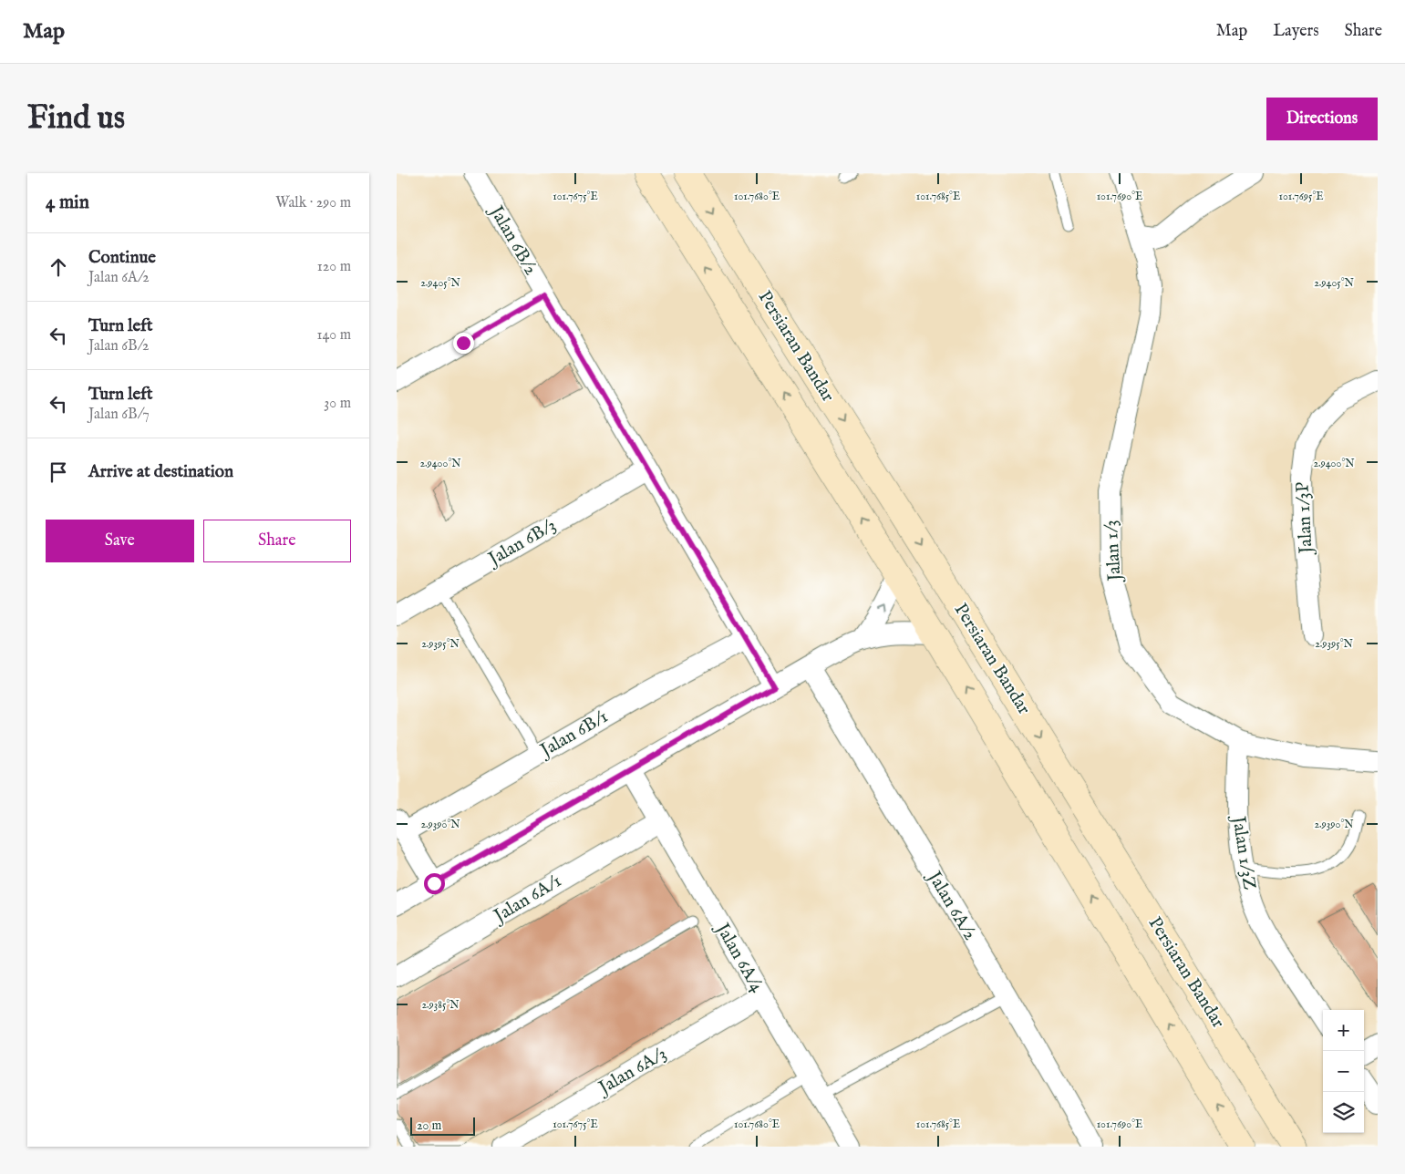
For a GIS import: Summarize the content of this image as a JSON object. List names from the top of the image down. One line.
{"streets":{"main road":["Persiaran Bandar"],"street":["Jalan 6B/2","Jalan 1/3P","Jalan 6B/3","Jalan 1/3","Jalan 6B/1","Jalan 1/3Z","Jalan 6A/1","Jalan 6A/2","Jalan 6A/4","Jalan 6A/3"]},"crossings":[["Jalan 6B/2","Jalan 6B/3"],["Jalan 6B/2","Jalan 6B/1"],["Jalan 1/3","Jalan 1/3Z"],["Jalan 6A/1","Jalan 6A/4"],["Jalan 6A/4","Jalan 6A/3"]],"scale_bar":"20 m","page":{"header":"Map","nav":["Map","Layers","Share"],"buttons":["Directions",["Save","Share"]],"title":"Find us","heading":["4 min","Walk · 290 m"],"list":[["Continue","Jalan 6A/2","120 m"],["Turn left","Jalan 6B/2","140 m"],["Turn left","Jalan 6B/7","30 m"],"Arrive at destination"],"map_buttons":["+","−"],"scale":"20 m"},"coordinates":["101.7675°E","101.7680°E","101.7685°E","101.7690°E","101.7695°E","2.9405°N","2.9400°N","2.9395°N","2.9390°N","2.9385°N"]}
